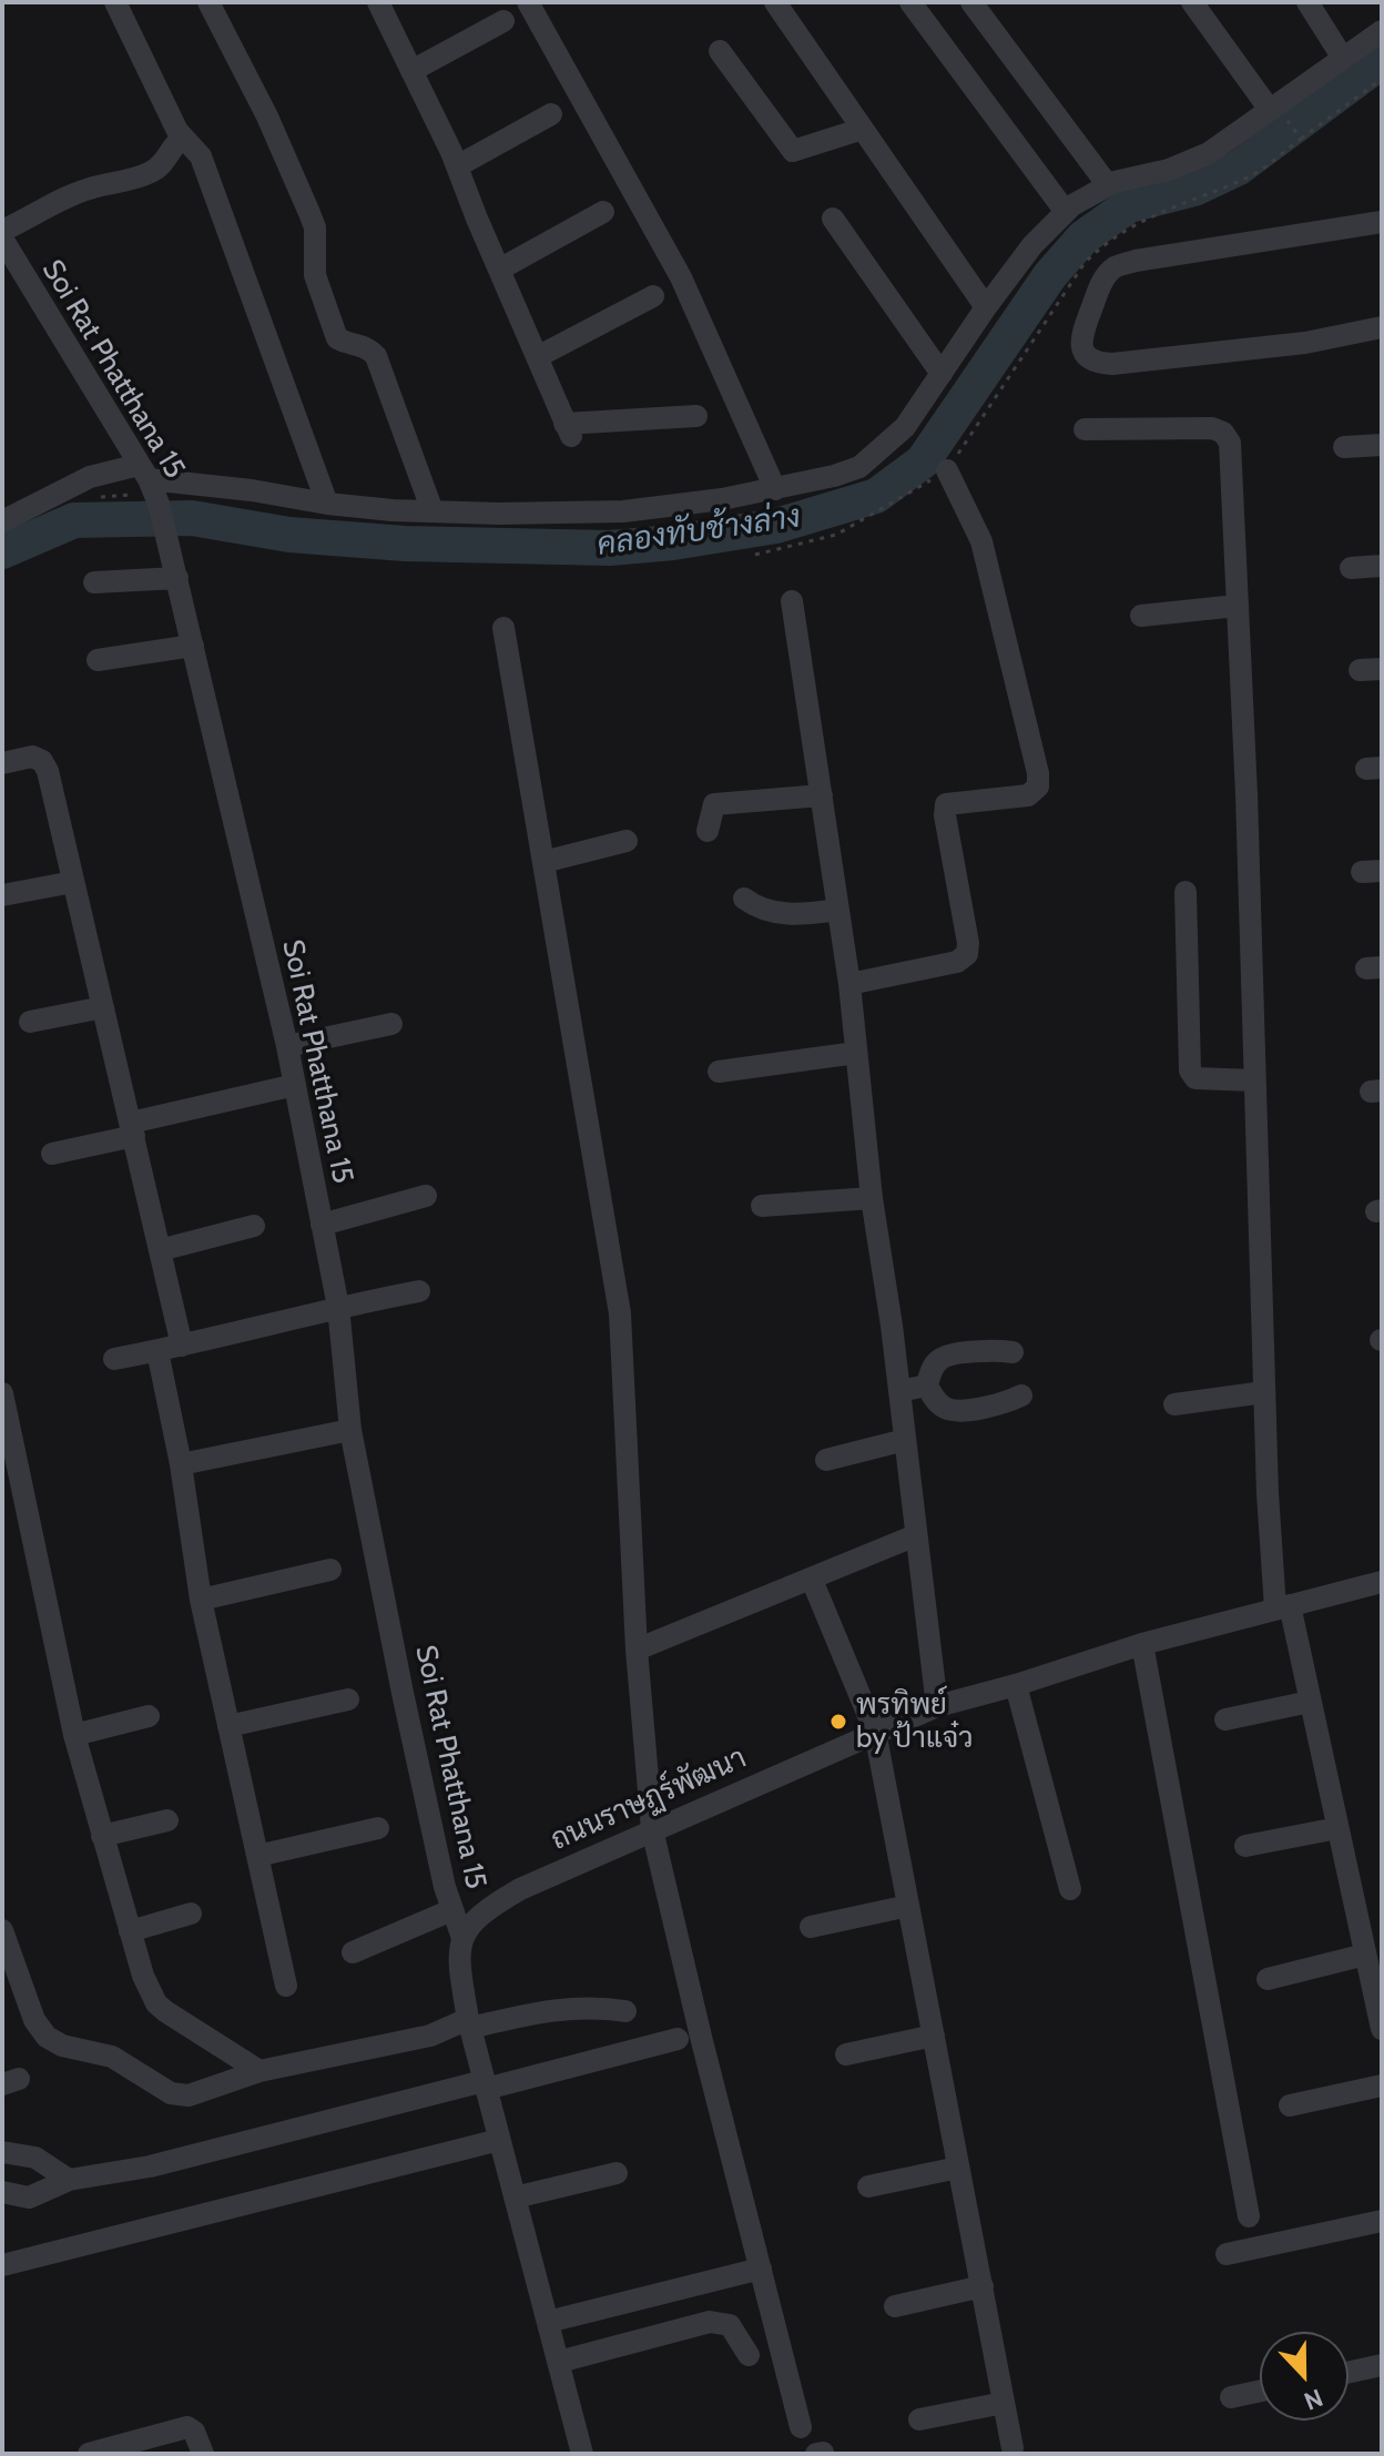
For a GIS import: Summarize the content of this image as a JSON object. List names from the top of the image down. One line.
{"streets":{"street":["Soi Rat Phatthana 15","ถนนราษฏร์พัฒนา"]},"crossings":[["Soi Rat Phatthana 15","ถนนราษฏร์พัฒนา"]],"water":["คลองทับช้างล่าง"],"places":["พรทิพย์ by ป้าแจ๋ว"],"north":"bottom"}
